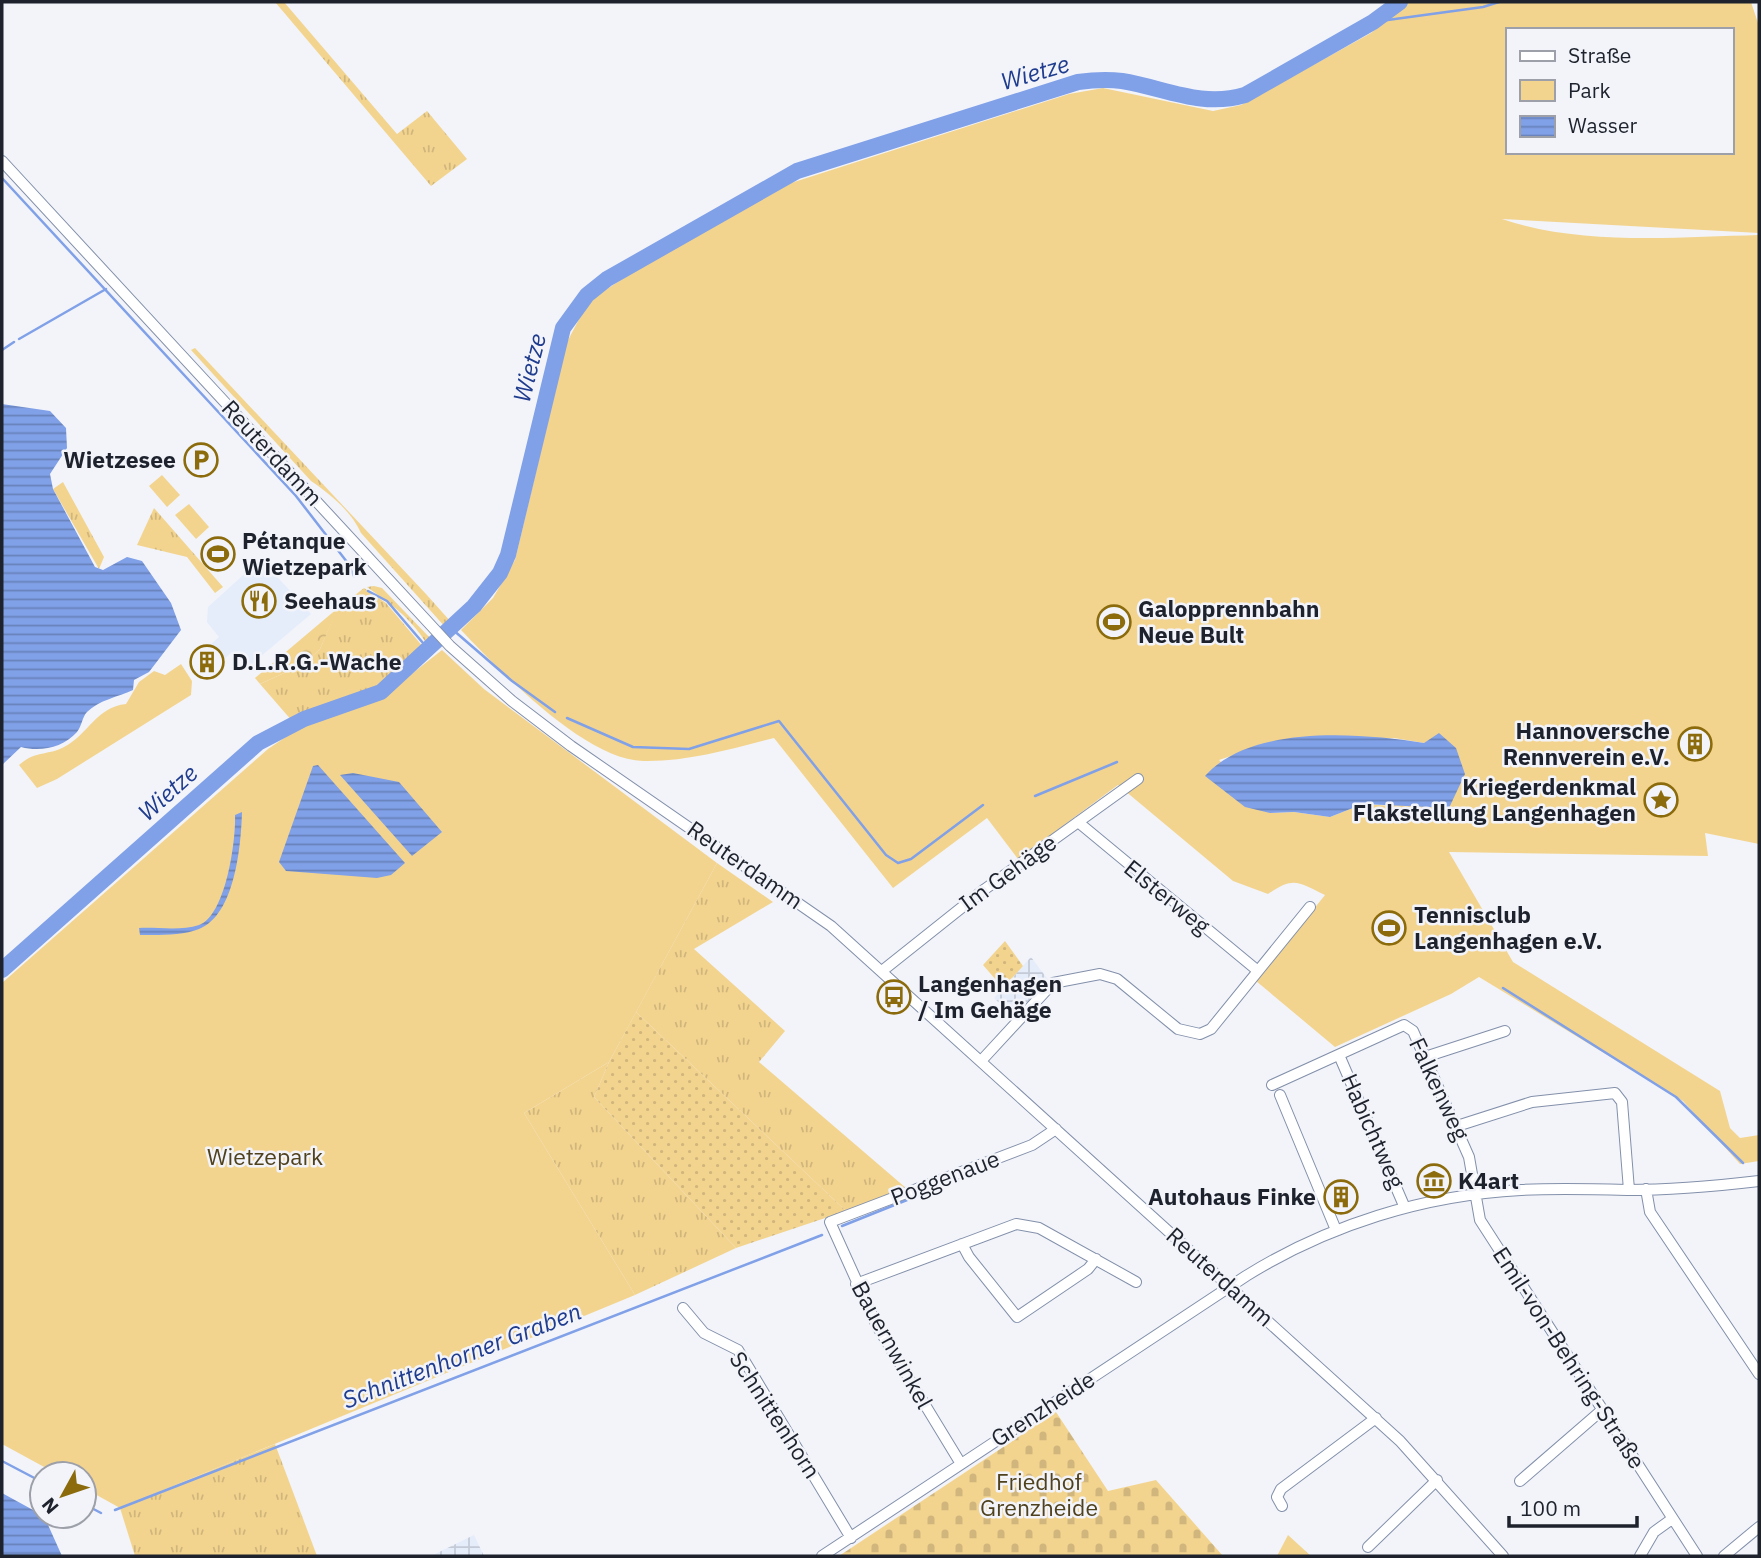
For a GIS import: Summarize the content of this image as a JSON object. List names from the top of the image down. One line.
{"streets":{"street":["Reuterdamm","Im Gehäge","Elsterweg","Falkenweg","Habichtweg","Poggenaue","Bauernwinkel","Emil-von-Behring-Straße","Grenzheide","Schnittenhorn"]},"crossings":[["Reuterdamm","Im Gehäge"],["Reuterdamm","Poggenaue"],["Reuterdamm","Grenzheide"],["Im Gehäge","Elsterweg"],["Falkenweg","Habichtweg"],["Falkenweg","Emil-von-Behring-Straße"],["Falkenweg","Grenzheide"],["Habichtweg","Grenzheide"],["Poggenaue","Bauernwinkel"],["Bauernwinkel","Grenzheide"],["Emil-von-Behring-Straße","Grenzheide"],["Grenzheide","Schnittenhorn"]],"water":["Wietze","Schnittenhorner Graben"],"parks":["Wietzepark","Friedhof Grenzheide"],"places":{"parking":["Wietzesee"],"sports":["Pétanque Wietzepark","Galopprennbahn Neue Bult","Tennisclub Langenhagen e.V."],"restaurant":["Seehaus"],"building":["D.L.R.G.-Wache","Hannoversche Rennverein e.V.","Autohaus Finke"],"place":["Kriegerdenkmal Flakstellung Langenhagen"],"bus stop":["Langenhagen / Im Gehäge"],"museum":["K4art"]},"legend":["Straße","Park","Wasser"],"scale_bar":"100 m","north":"bottom left"}
